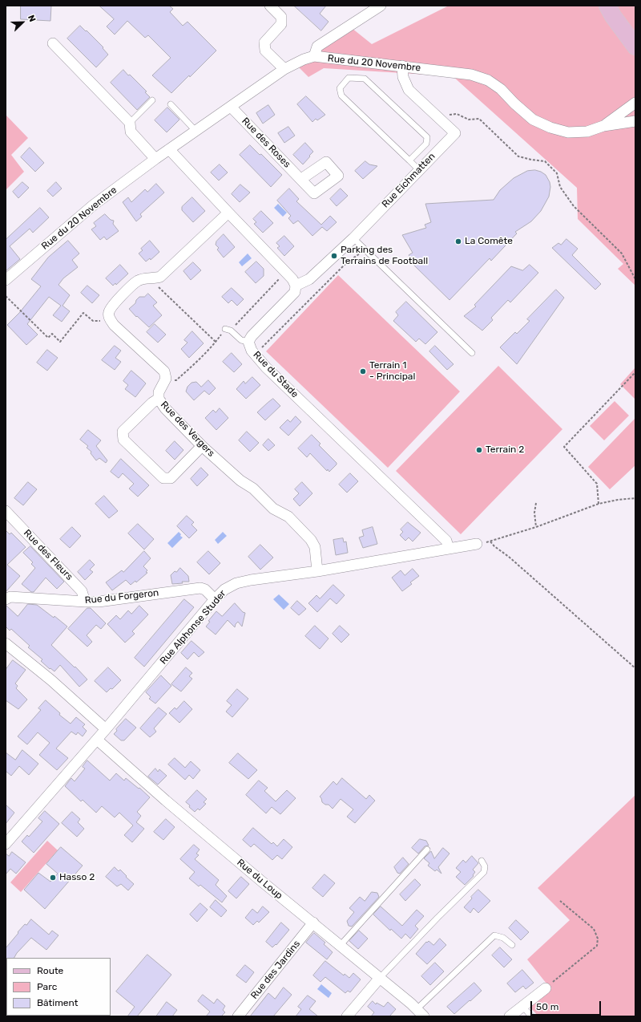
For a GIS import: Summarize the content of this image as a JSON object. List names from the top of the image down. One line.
{"streets":{"street":["Rue du 20 Novembre","Rue des Roses","Rue Eichmatten","Rue du Stade","Rue des Vergers","Rue des Fleurs","Rue du Forgeron","Rue Alphonse Studer","Rue du Loup","Rue des Jardins"]},"crossings":[["Rue du 20 Novembre","Rue des Roses"],["Rue du 20 Novembre","Rue Eichmatten"],["Rue Eichmatten","Rue du Stade"],["Rue du Stade","Rue Alphonse Studer"],["Rue des Vergers","Rue Alphonse Studer"],["Rue des Fleurs","Rue du Forgeron"],["Rue du Forgeron","Rue Alphonse Studer"],["Rue Alphonse Studer","Rue du Loup"],["Rue du Loup","Rue des Jardins"]],"places":["La Comête","Parking des Terrains de Football","Terrain 1 - Principal","Terrain 2","Hasso 2"],"legend":["Route","Parc","Bâtiment"],"scale_bar":"50 m","north":"top right"}
